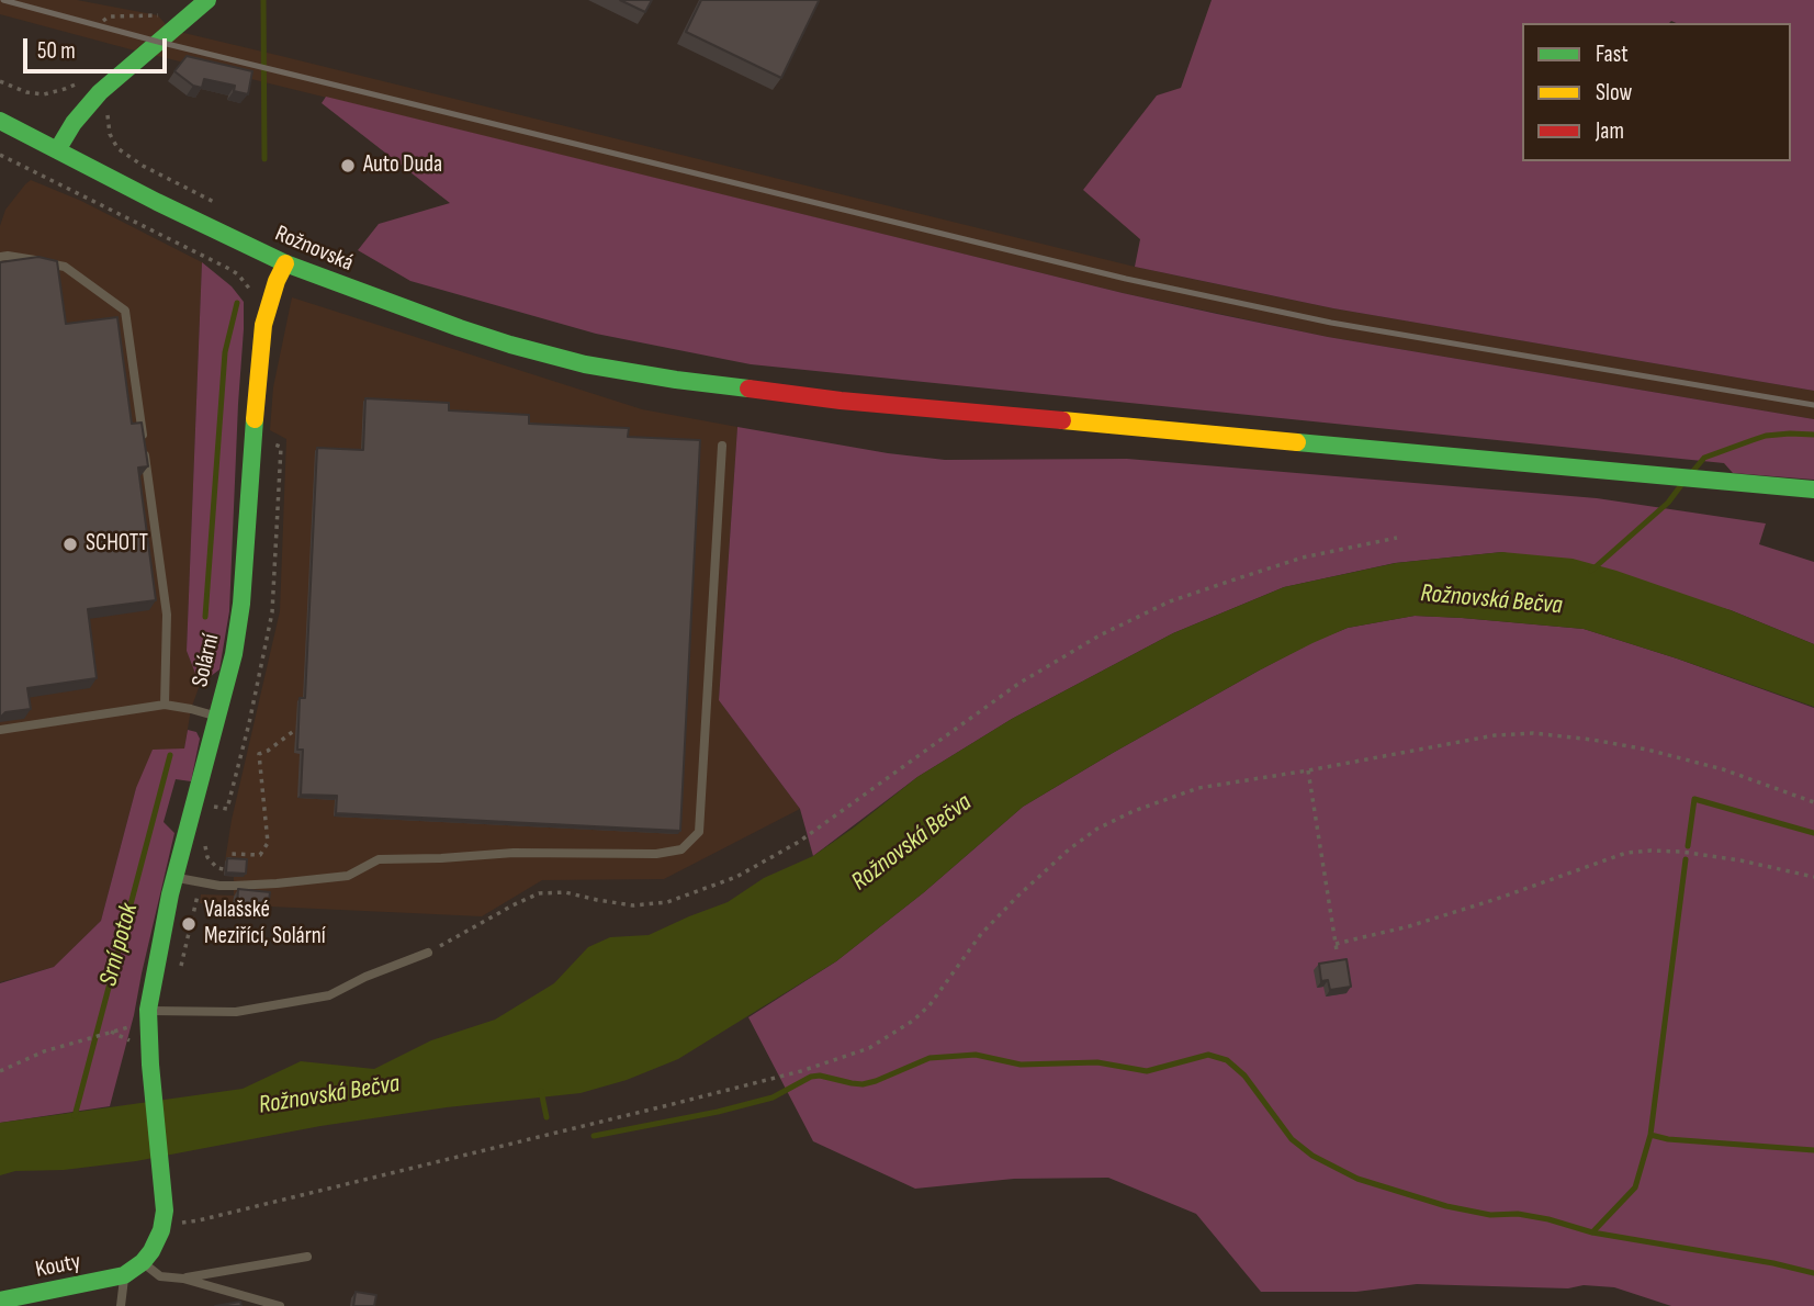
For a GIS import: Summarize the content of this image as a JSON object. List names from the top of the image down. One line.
{"streets":{"main road":["Rožnovská","Solární","Kouty"]},"crossings":[["Rožnovská","Solární"],["Solární","Kouty"]],"water":["Rožnovská Bečva","Srní potok"],"places":["Auto Duda","SCHOTT","Valašské Meziřící, Solární"],"legend":["Fast","Slow","Jam"],"scale_bar":"50 m"}
